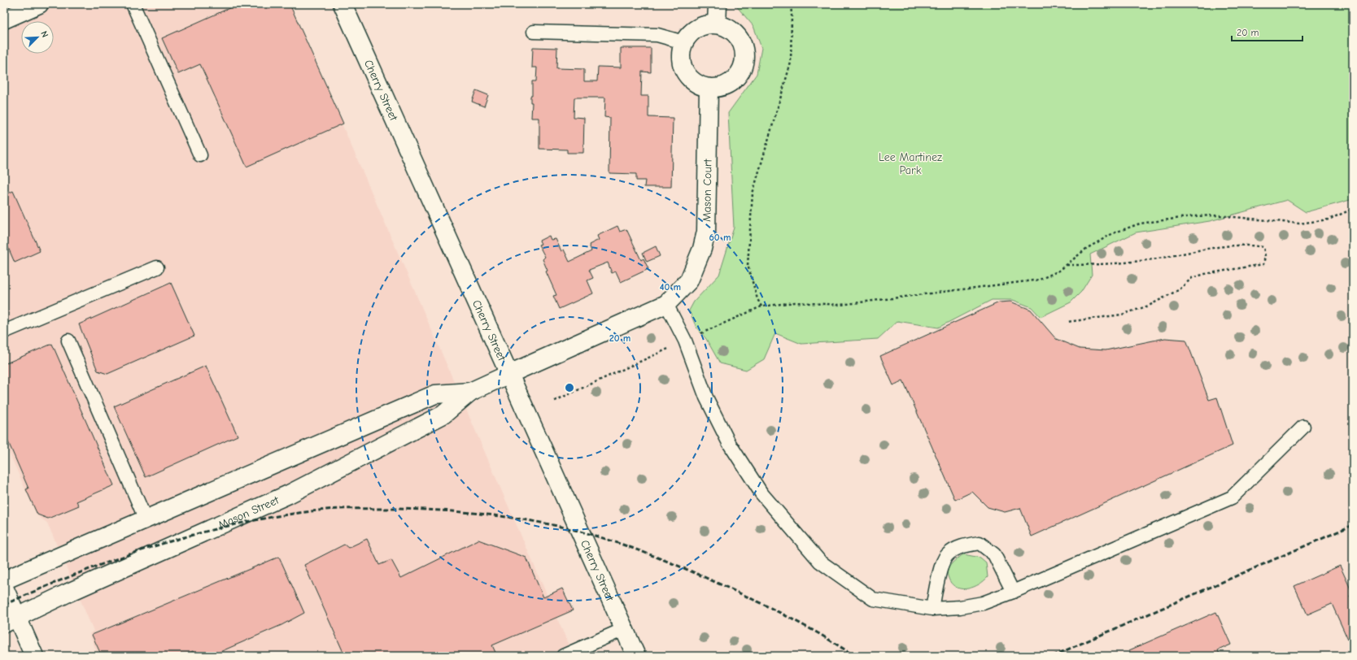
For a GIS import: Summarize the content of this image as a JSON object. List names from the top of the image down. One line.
{"streets":{"street":["Cherry Street","Mason Court","Mason Street"]},"crossings":[["Cherry Street","Mason Court"],["Cherry Street","Mason Street"],["Mason Court","Mason Street"]],"parks":["Lee Martinez Park"],"scale_bar":"20 m","north":"top right","rings":["60 m","40 m","20 m"]}
